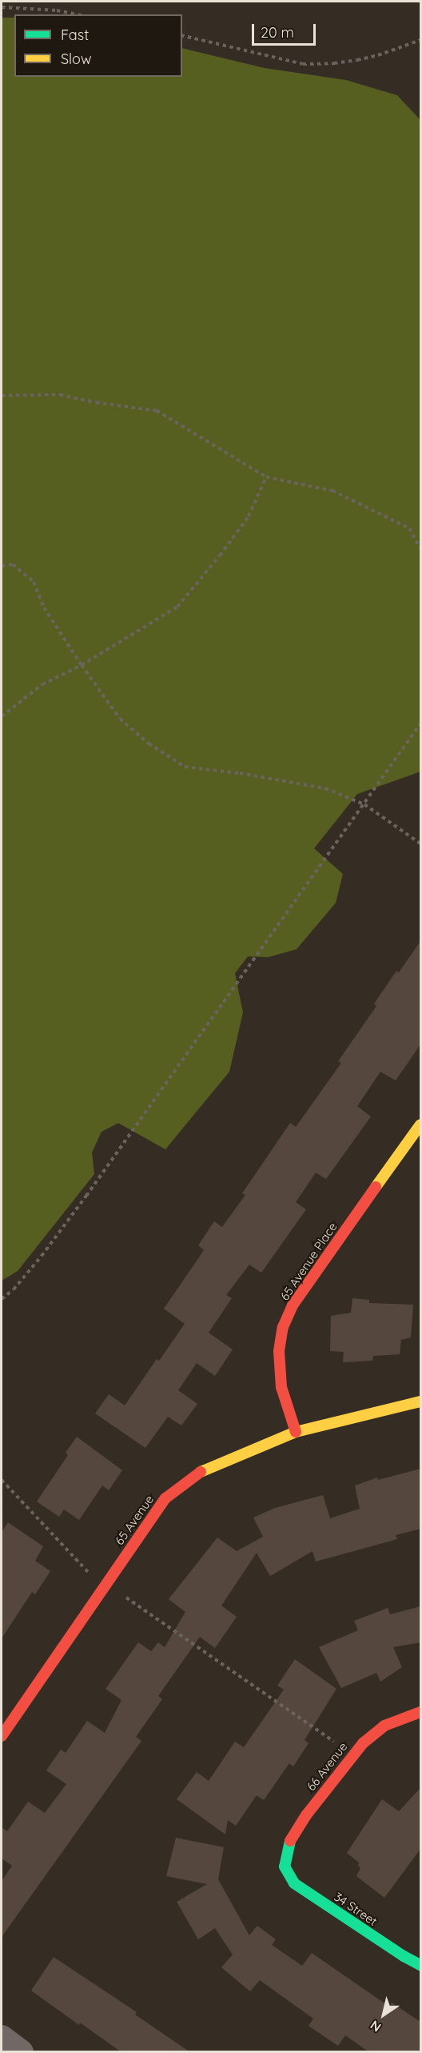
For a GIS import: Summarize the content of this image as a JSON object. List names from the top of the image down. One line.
{"streets":{"street":["65 Avenue Place","65 Avenue","66 Avenue","34 Street"]},"crossings":[["65 Avenue Place","65 Avenue"],["66 Avenue","34 Street"]],"legend":["Fast","Slow"],"scale_bar":"20 m","north":"bottom left"}
